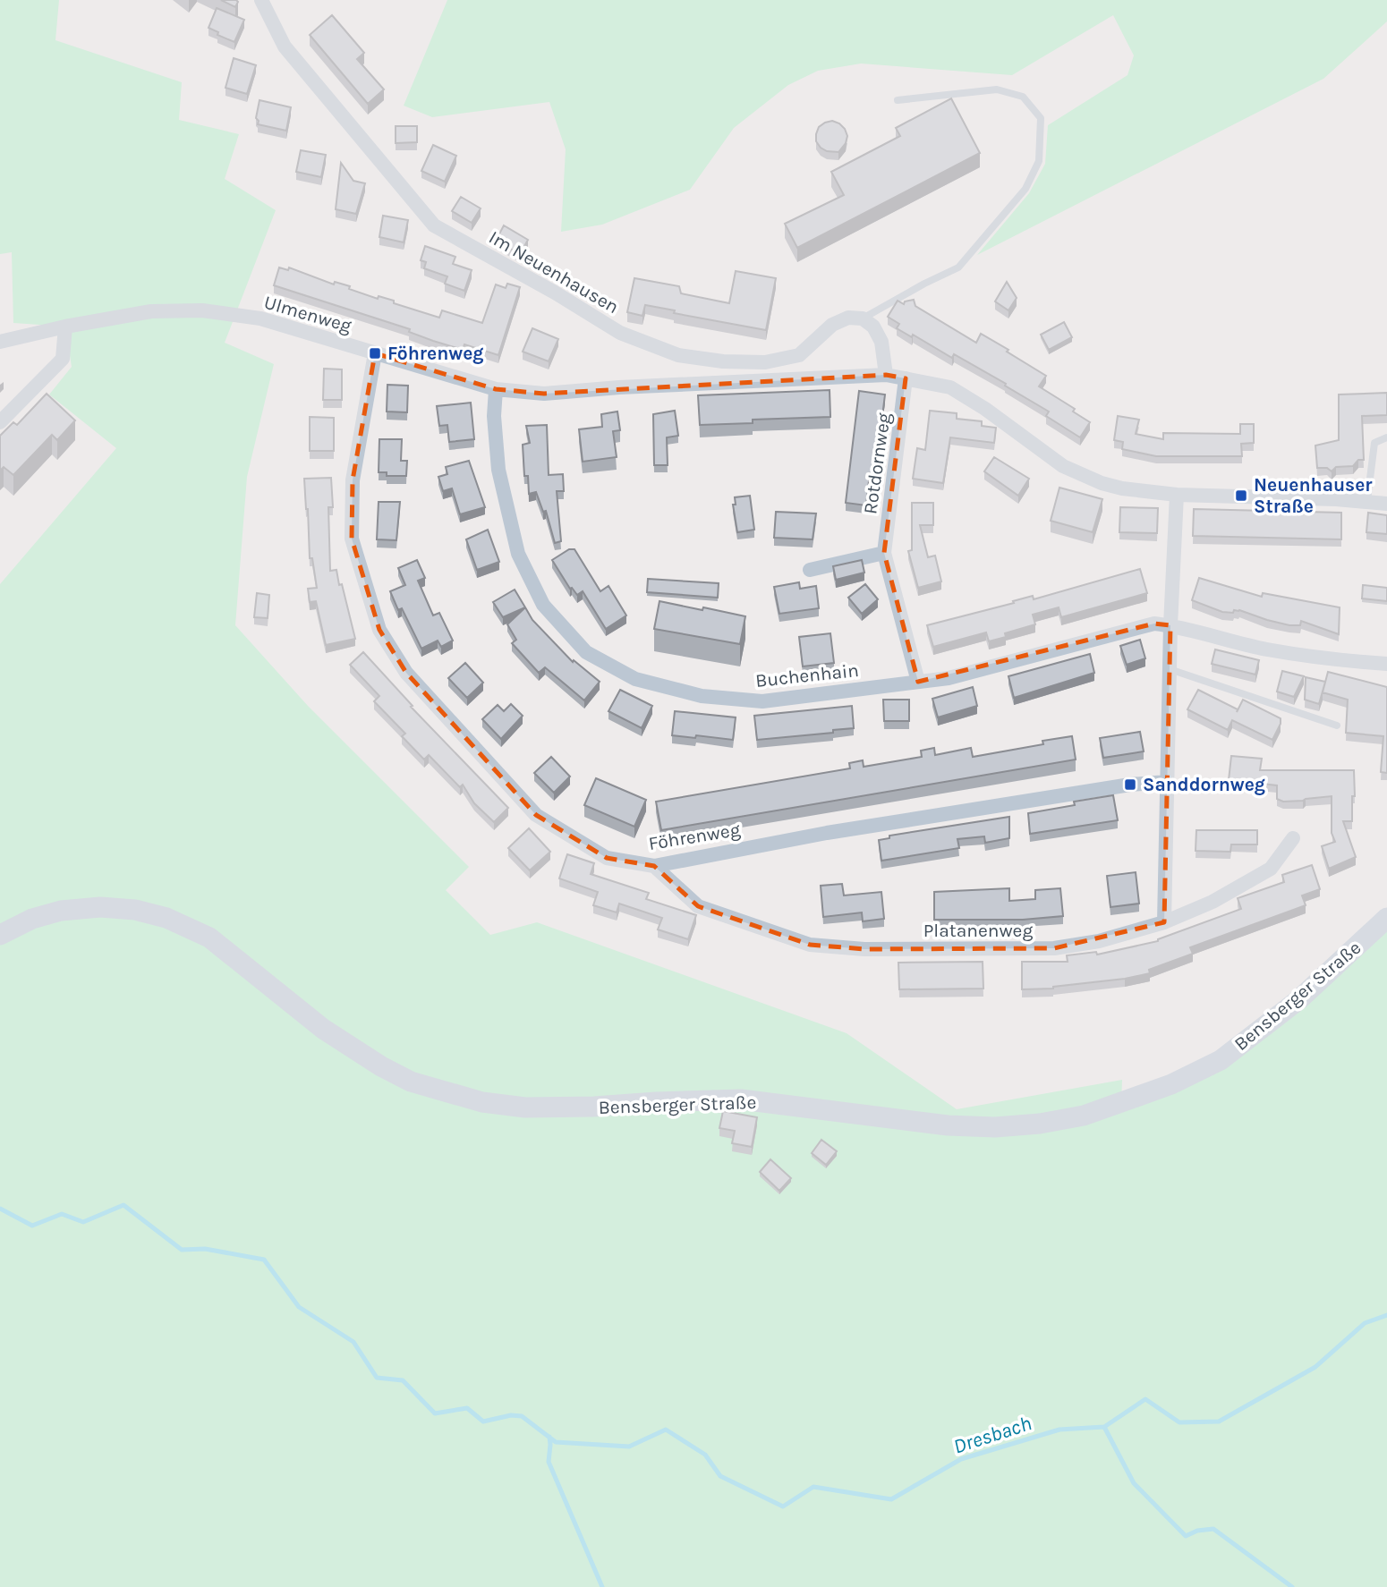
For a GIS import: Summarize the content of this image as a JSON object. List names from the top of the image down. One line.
{"streets":{"main road":["Bensberger Straße"],"street":["Im Neuenhausen","Ulmenweg","Rotdornweg","Buchenhain","Föhrenweg","Platanenweg"]},"crossings":[["Ulmenweg","Buchenhain"],["Ulmenweg","Föhrenweg"],["Rotdornweg","Buchenhain"],["Föhrenweg","Platanenweg"]],"water":["Dresbach"],"places":{"transit":["Föhrenweg","Neuenhauser Straße","Sanddornweg"]}}
